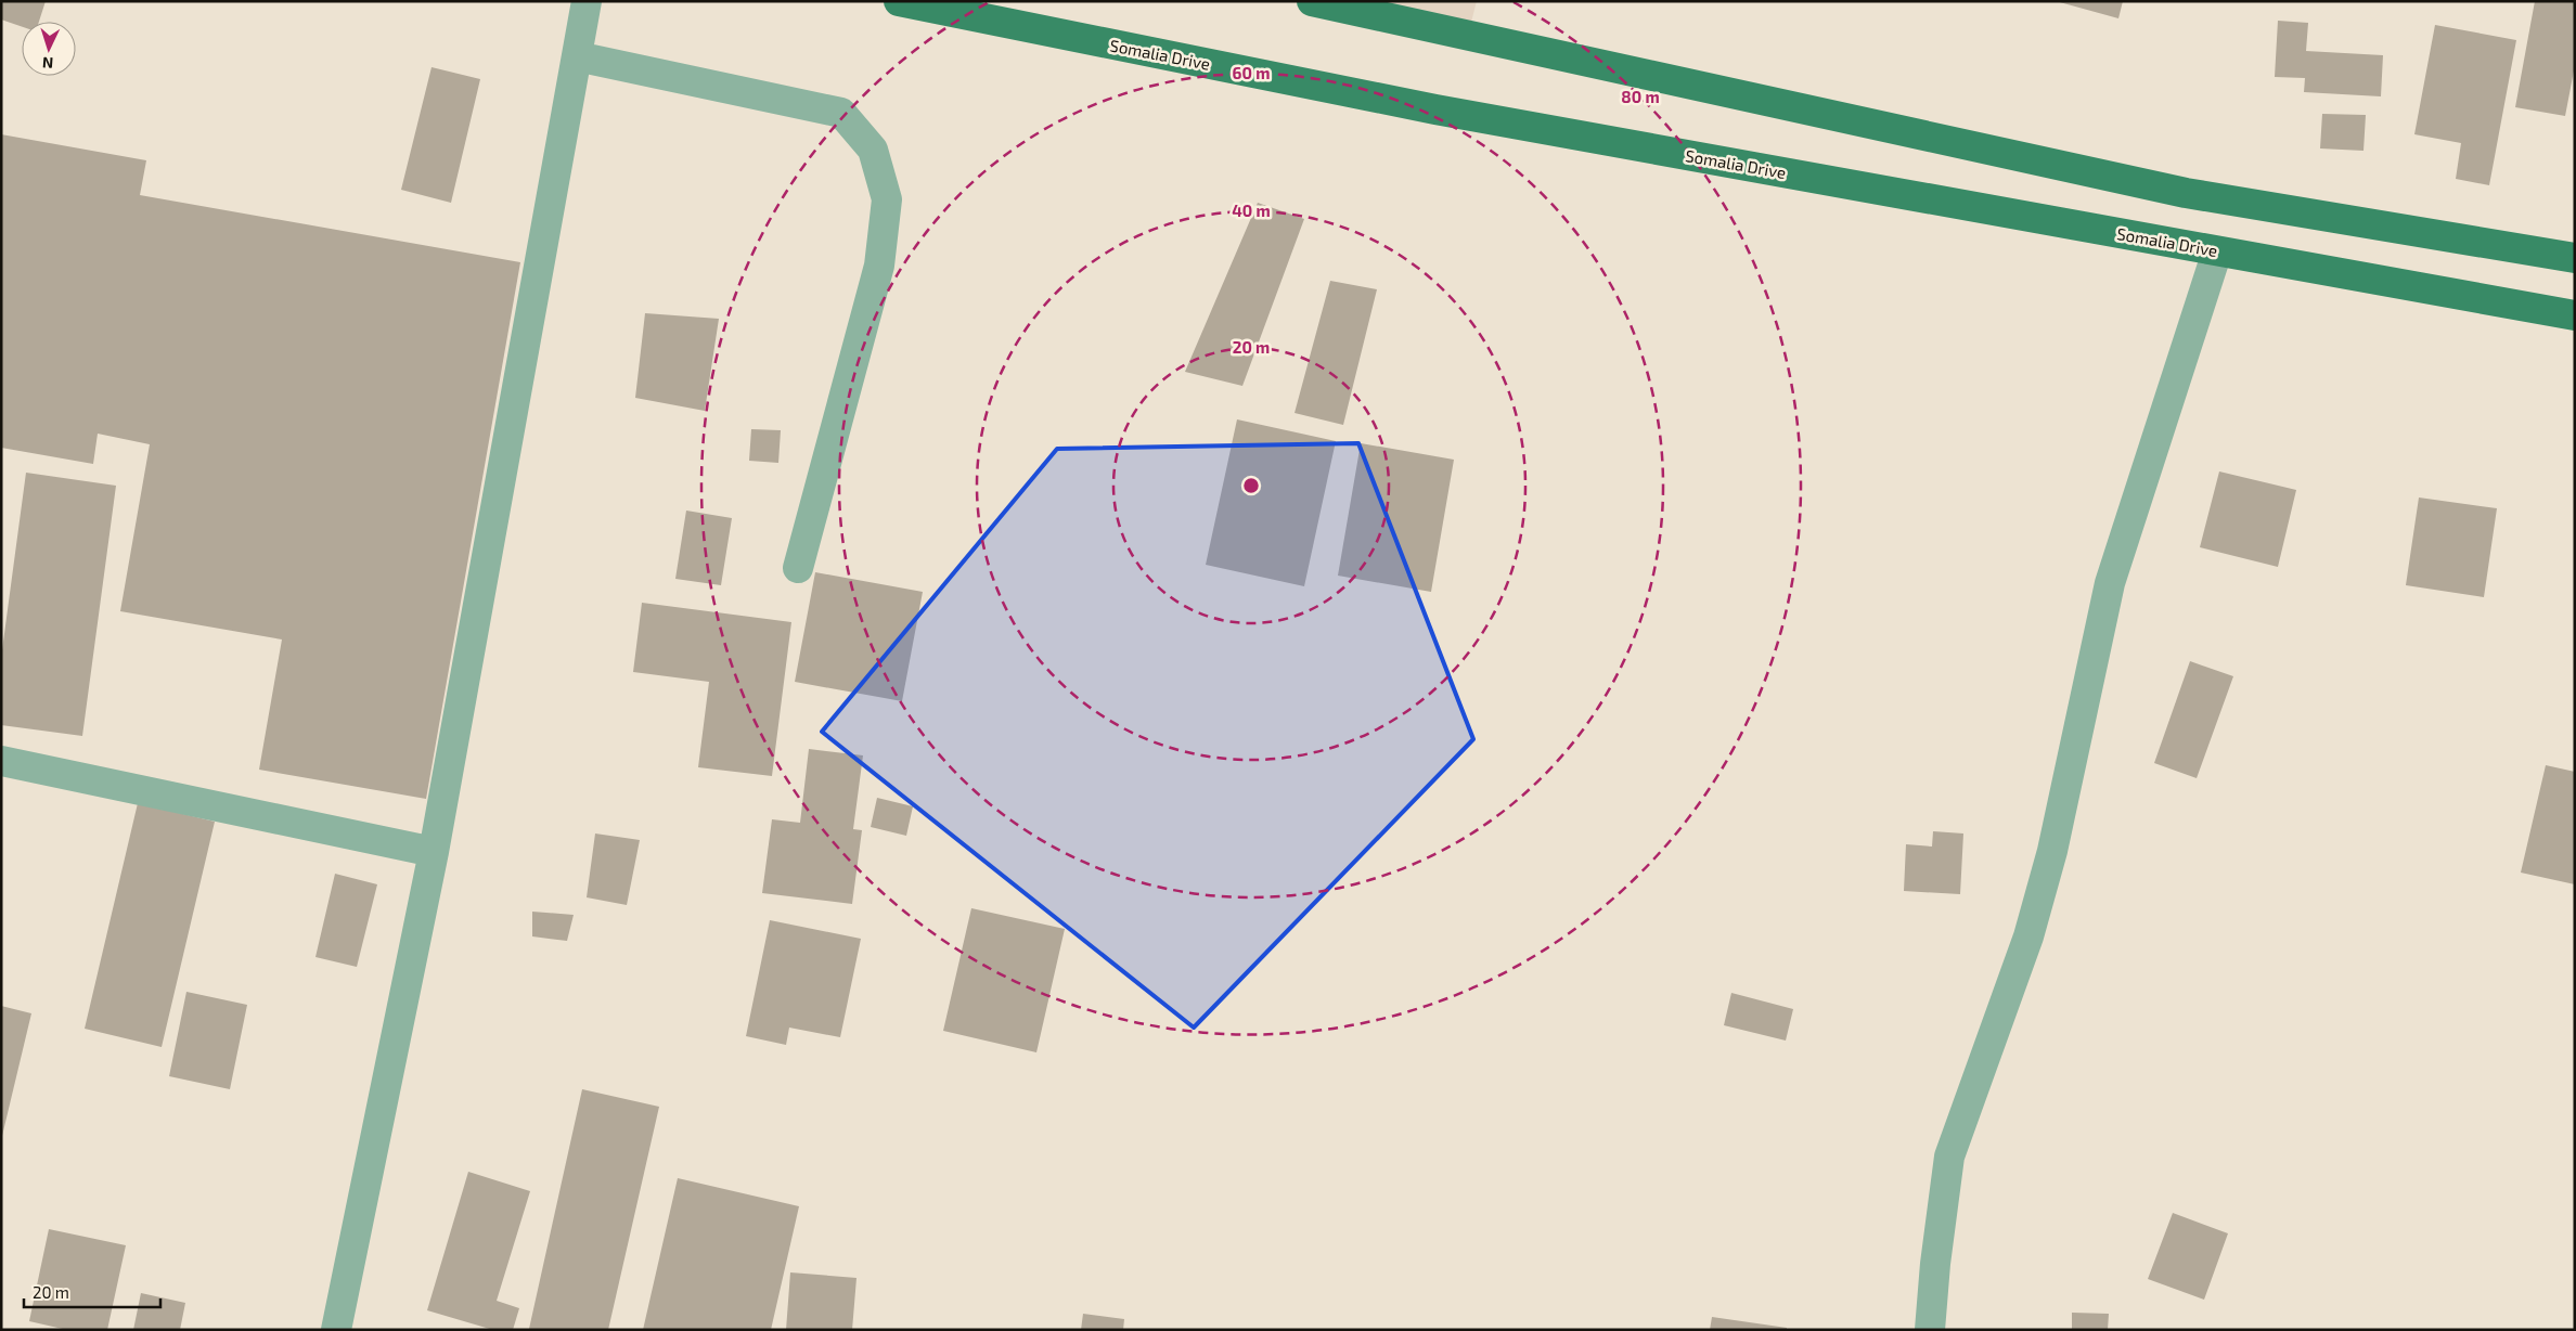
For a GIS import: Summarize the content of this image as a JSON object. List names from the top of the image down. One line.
{"streets":{"main road":["Somalia Drive"]},"scale_bar":"20 m","north":"bottom","rings":["60 m","80 m","40 m","20 m"]}
